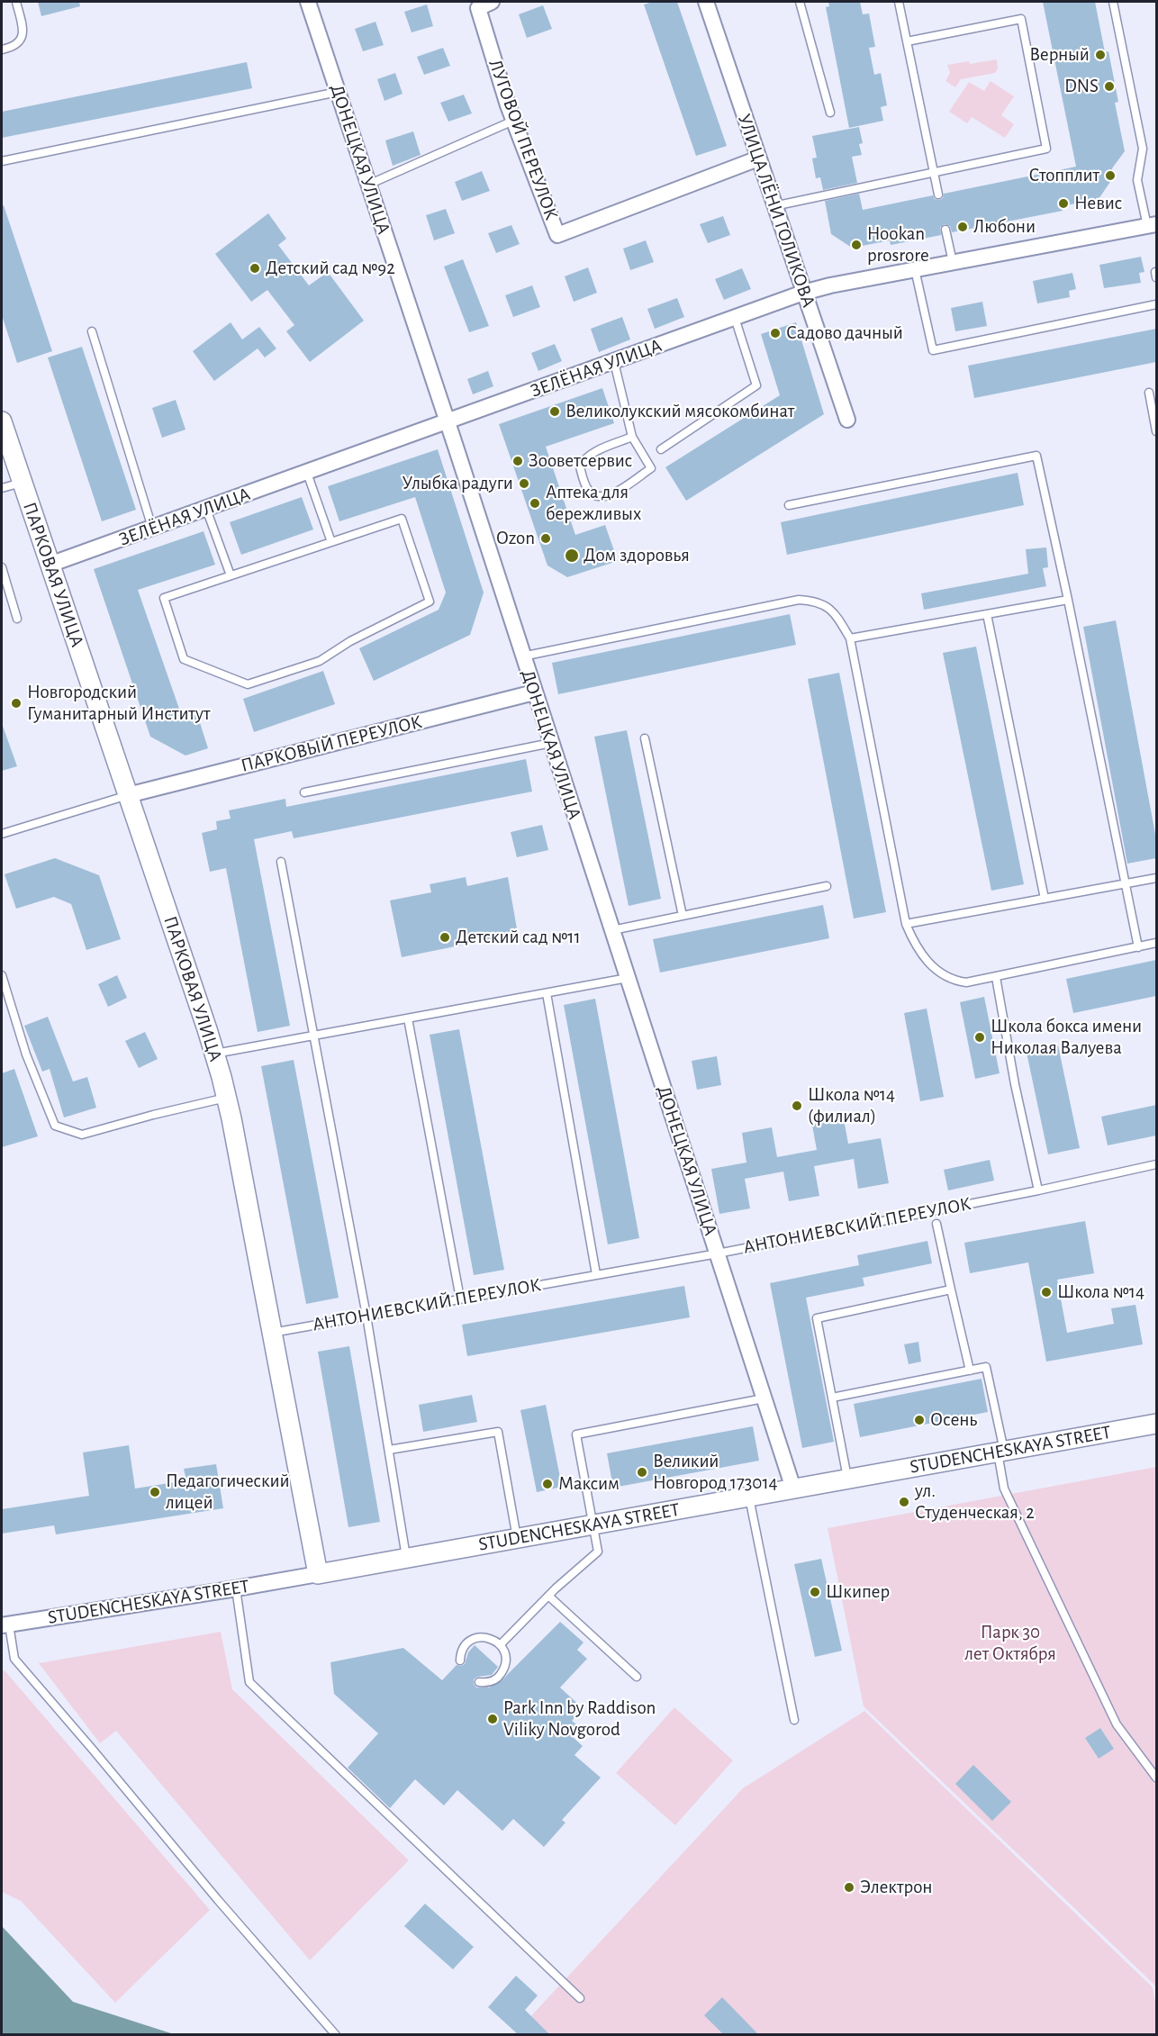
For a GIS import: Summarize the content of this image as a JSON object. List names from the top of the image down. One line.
{"streets":{"street":["ЛУГОВОЙ ПЕРЕУЛОК","ДОНЕЦКАЯ УЛИЦА","УЛИЦА ЛЁНИ ГОЛИКОВА","ЗЕЛЁНАЯ УЛИЦА","ПАРКОВАЯ УЛИЦА","ПАРКОВЫЙ ПЕРЕУЛОК","STUDENCHESKAYA STREET"],"lane":["АНТОНИЕВСКИЙ ПЕРЕУЛОК"]},"crossings":[["ЛУГОВОЙ ПЕРЕУЛОК","УЛИЦА ЛЁНИ ГОЛИКОВА"],["ДОНЕЦКАЯ УЛИЦА","ЗЕЛЁНАЯ УЛИЦА"],["ДОНЕЦКАЯ УЛИЦА","ПАРКОВЫЙ ПЕРЕУЛОК"],["ДОНЕЦКАЯ УЛИЦА","АНТОНИЕВСКИЙ ПЕРЕУЛОК"],["ДОНЕЦКАЯ УЛИЦА","STUDENCHESKAYA STREET"],["УЛИЦА ЛЁНИ ГОЛИКОВА","ЗЕЛЁНАЯ УЛИЦА"],["ЗЕЛЁНАЯ УЛИЦА","ПАРКОВАЯ УЛИЦА"],["ПАРКОВАЯ УЛИЦА","ПАРКОВЫЙ ПЕРЕУЛОК"],["ПАРКОВАЯ УЛИЦА","АНТОНИЕВСКИЙ ПЕРЕУЛОК"],["ПАРКОВАЯ УЛИЦА","STUDENCHESKAYA STREET"]],"parks":["Парк 30 лет Октября"],"places":["Верный","DNS","Стопплит","Невис","Любони","Hookan prosrore","Детский сад №92","Садово дачный","Великолукский мясокомбинат","Зооветсервис","Улыбка радуги","Аптека для бережливых","Ozon","Дом здоровья","Новгородский Гуманитарный Институт","Детский сад №11","Школа бокса имени Николая Валуева","Школа №14 (филиал)","Школа №14","Осень","Великий Новгород 173014","Максим","Педагогический лицей","ул. Студенческая, 2","Шкипер","Park Inn by Raddison Viliky Novgorod","Электрон"]}
